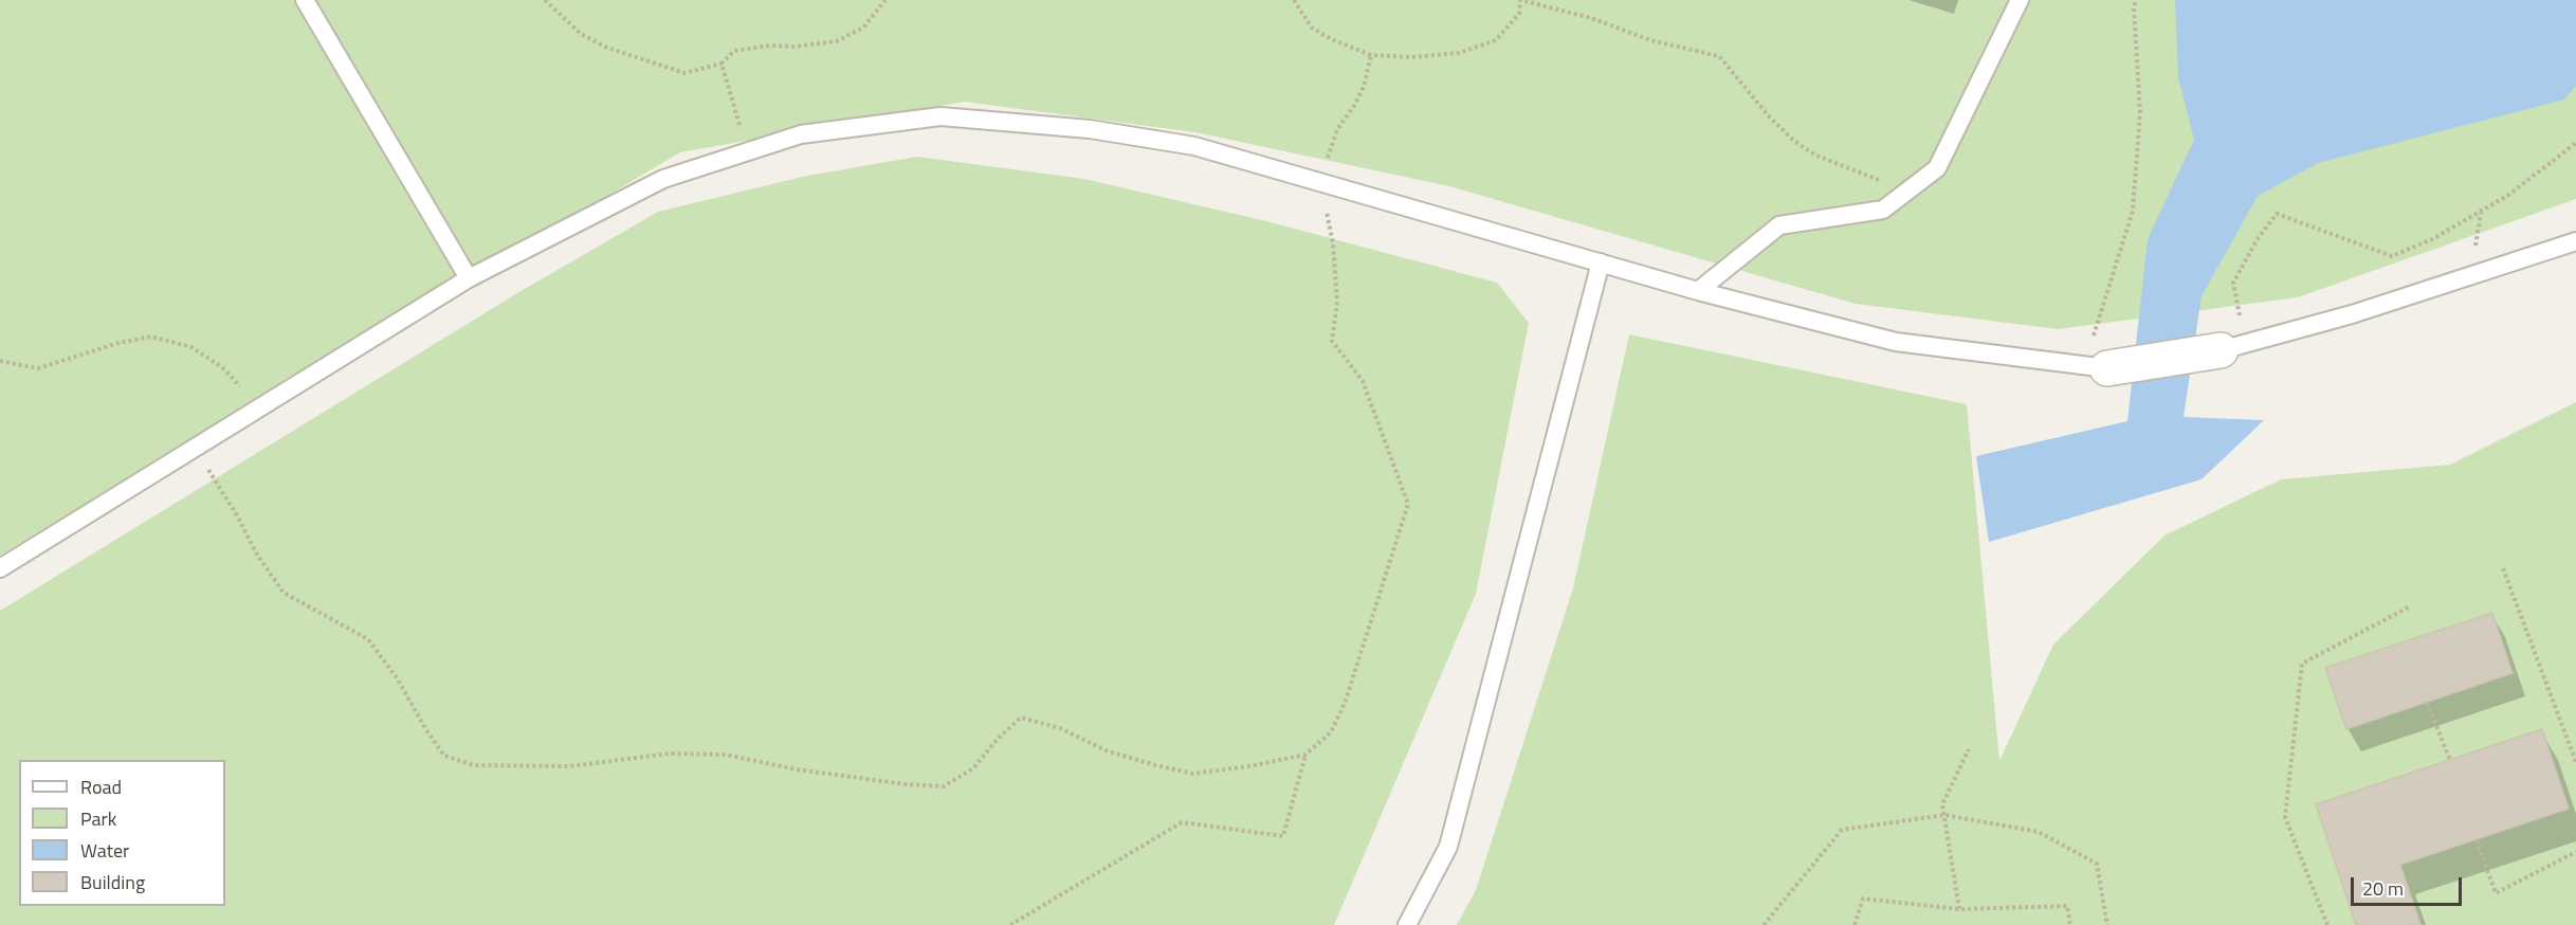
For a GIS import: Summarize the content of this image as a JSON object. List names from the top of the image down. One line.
{"legend":["Road","Park","Water","Building"],"scale_bar":"20 m"}
